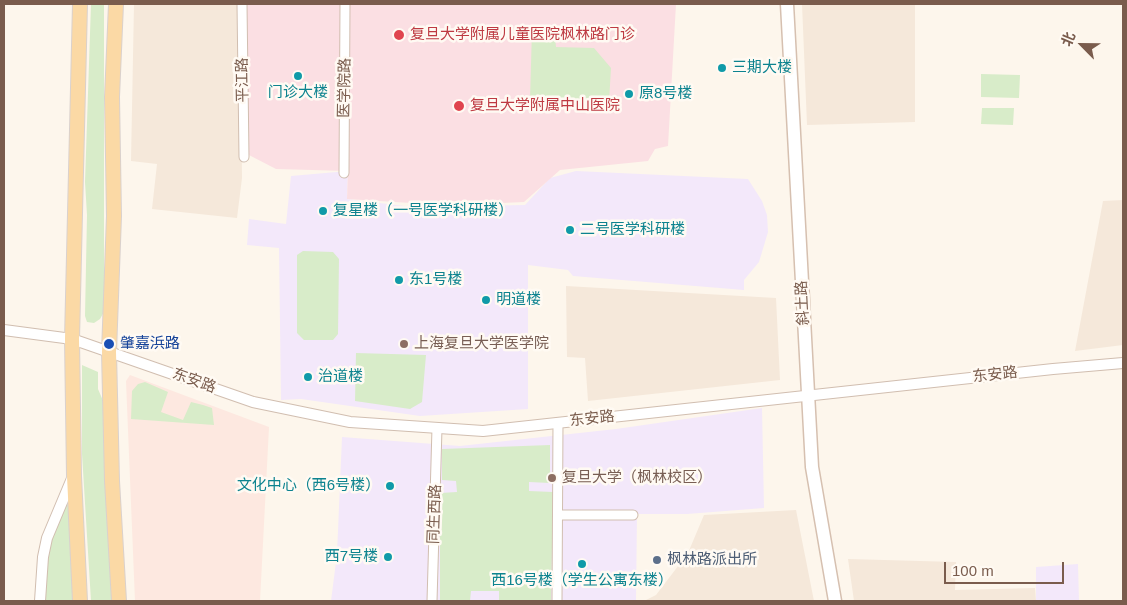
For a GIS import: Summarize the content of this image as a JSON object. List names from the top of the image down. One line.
{"streets":{"main road":["斜土路"],"street":["平江路","医学院路","东安路","同生西路"]},"crossings":[["斜土路","东安路"],["东安路","同生西路"]],"places":["复旦大学附属儿童医院枫林路门诊","三期大楼","门诊大楼","原8号楼","复旦大学附属中山医院","复星楼（一号医学科研楼）","二号医学科研楼","东1号楼","明道楼","肇嘉浜路","上海复旦大学医学院","治道楼","复旦大学（枫林校区）","文化中心（西6号楼）","西7号楼","枫林路派出所","西16号楼（学生公寓东楼）"],"scale_bar":"100 m","north":"top left"}
